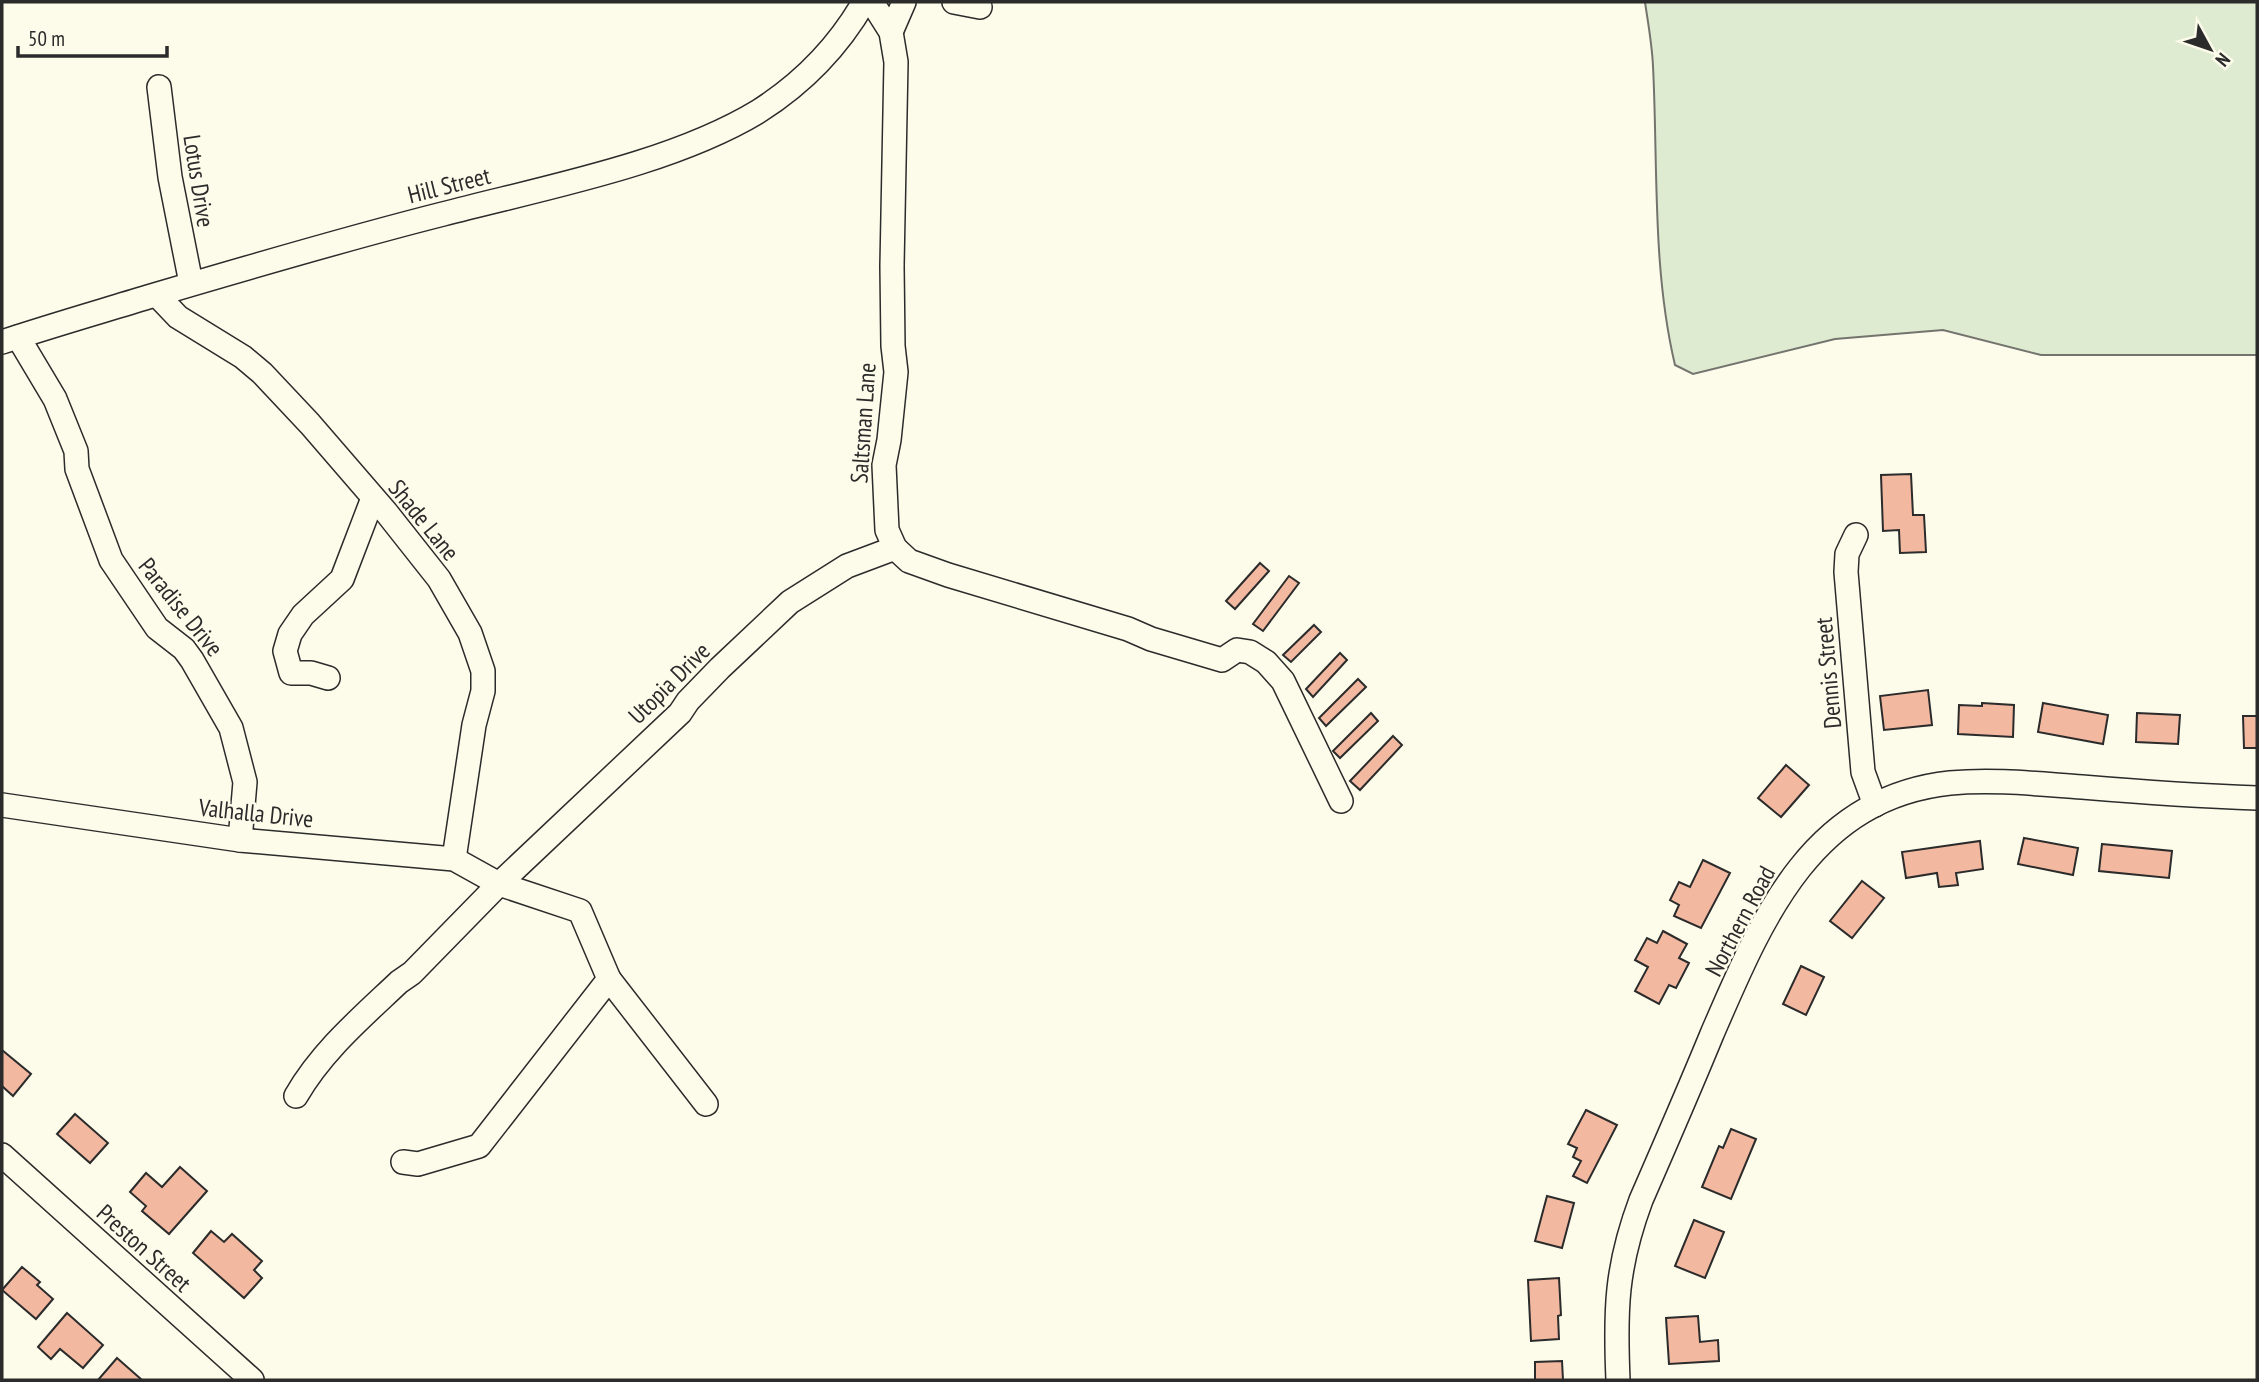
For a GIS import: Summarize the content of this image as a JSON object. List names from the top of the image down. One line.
{"streets":{"street":["Lotus Drive","Hill Street","Saltsman Lane","Shade Lane","Paradise Drive","Dennis Street","Utopia Drive","Valhalla Drive","Northern Road","Preston Street"]},"crossings":[["Lotus Drive","Hill Street"],["Hill Street","Shade Lane"],["Hill Street","Paradise Drive"],["Saltsman Lane","Utopia Drive"],["Shade Lane","Valhalla Drive"],["Paradise Drive","Valhalla Drive"],["Dennis Street","Northern Road"],["Utopia Drive","Valhalla Drive"]],"scale_bar":"50 m","north":"bottom right"}
